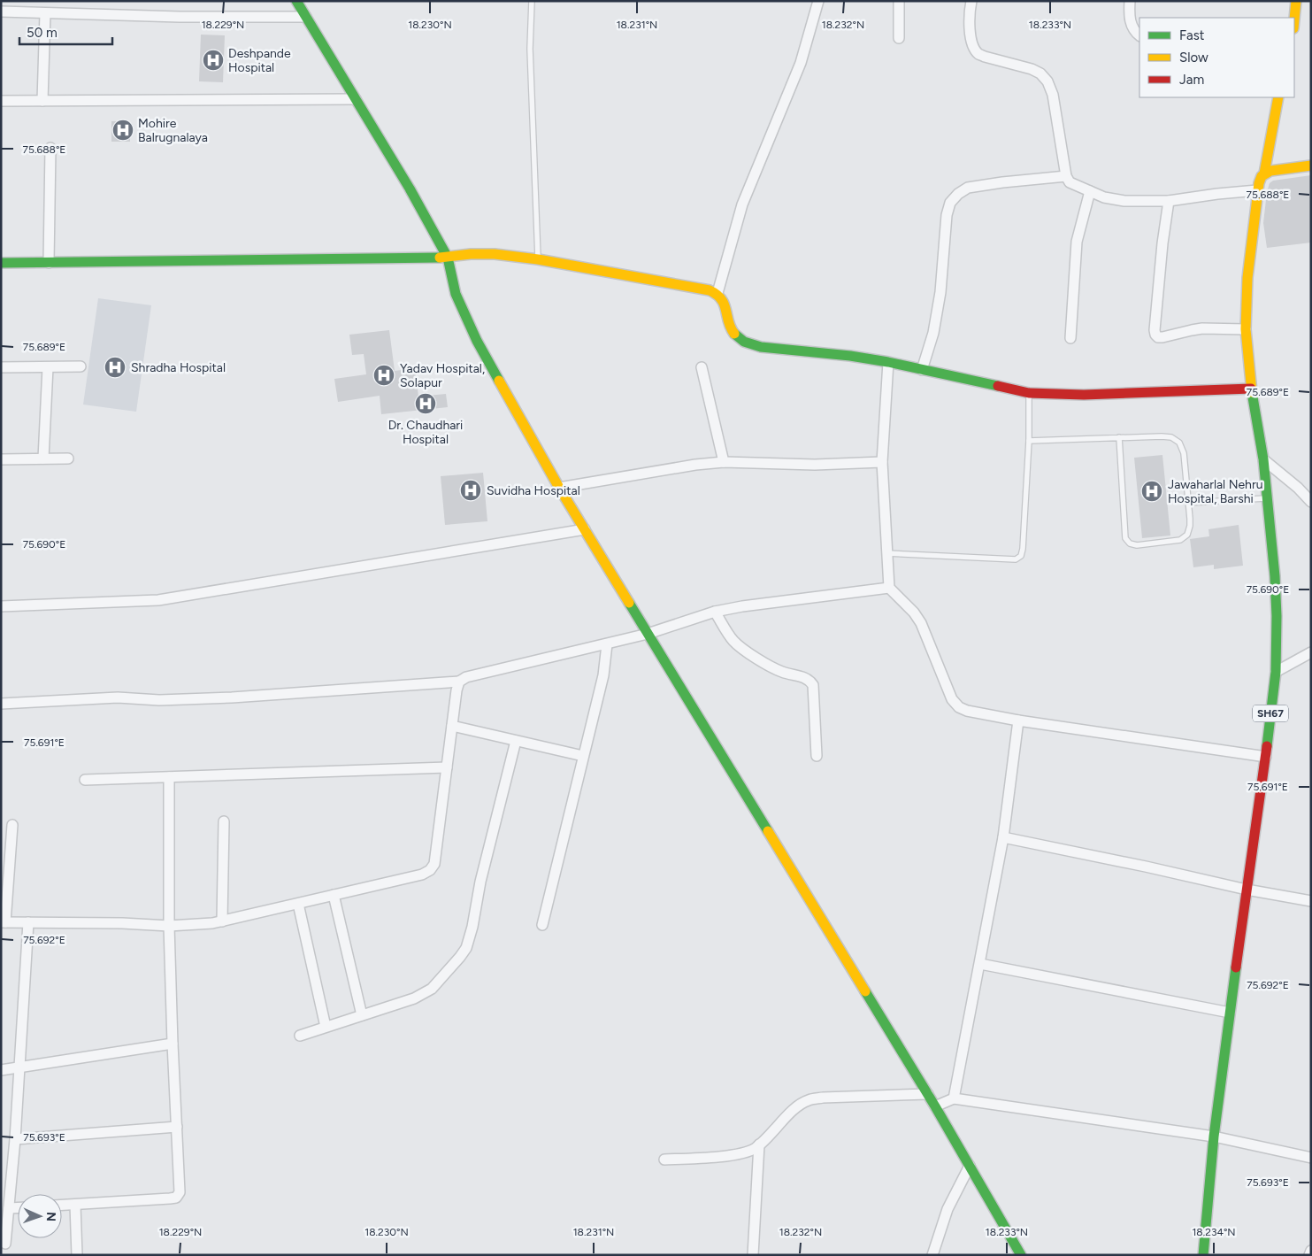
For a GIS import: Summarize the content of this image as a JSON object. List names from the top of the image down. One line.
{"streets":{"main road":["SH67"]},"places":{"hospital":["Deshpande Hospital","Mohire Balrugnalaya","Shradha Hospital","Yadav Hospital, Solapur","Dr. Chaudhari Hospital","Suvidha Hospital","Jawaharlal Nehru Hospital, Barshi"]},"legend":["Fast","Slow","Jam"],"scale_bar":"50 m","north":"right","coordinates":["18.229°N","18.230°N","18.231°N","18.232°N","18.233°N","75.688°E","75.689°E","75.690°E","75.691°E","75.692°E","75.693°E","18.234°N"]}
